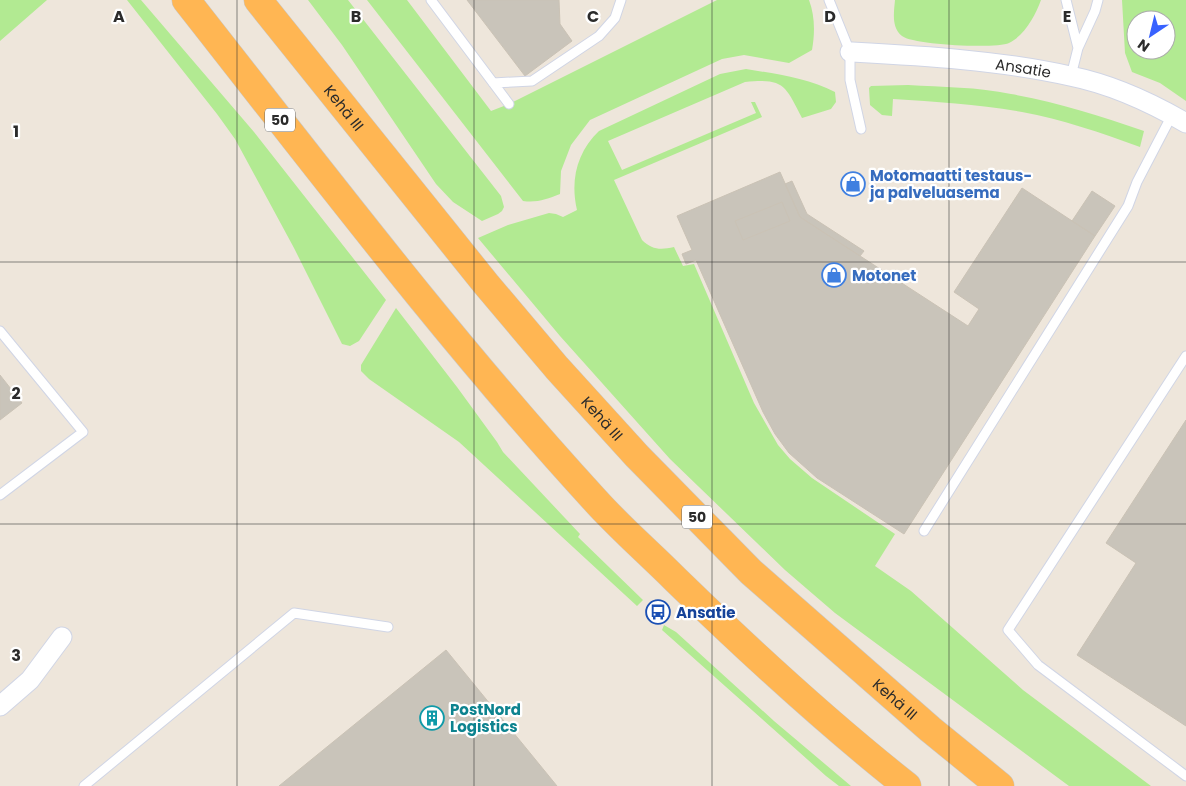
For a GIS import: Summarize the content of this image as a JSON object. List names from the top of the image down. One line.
{"streets":{"highway":["Kehä III","50"],"street":["Ansatie"]},"places":{"shop":["Motomaatti testaus- ja palveluasema","Motonet"],"bus stop":["Ansatie"],"building":["PostNord Logistics"]},"north":"bottom left","grid":{"columns":["A","B","C","D","E"],"rows":["1","2","3"]}}
